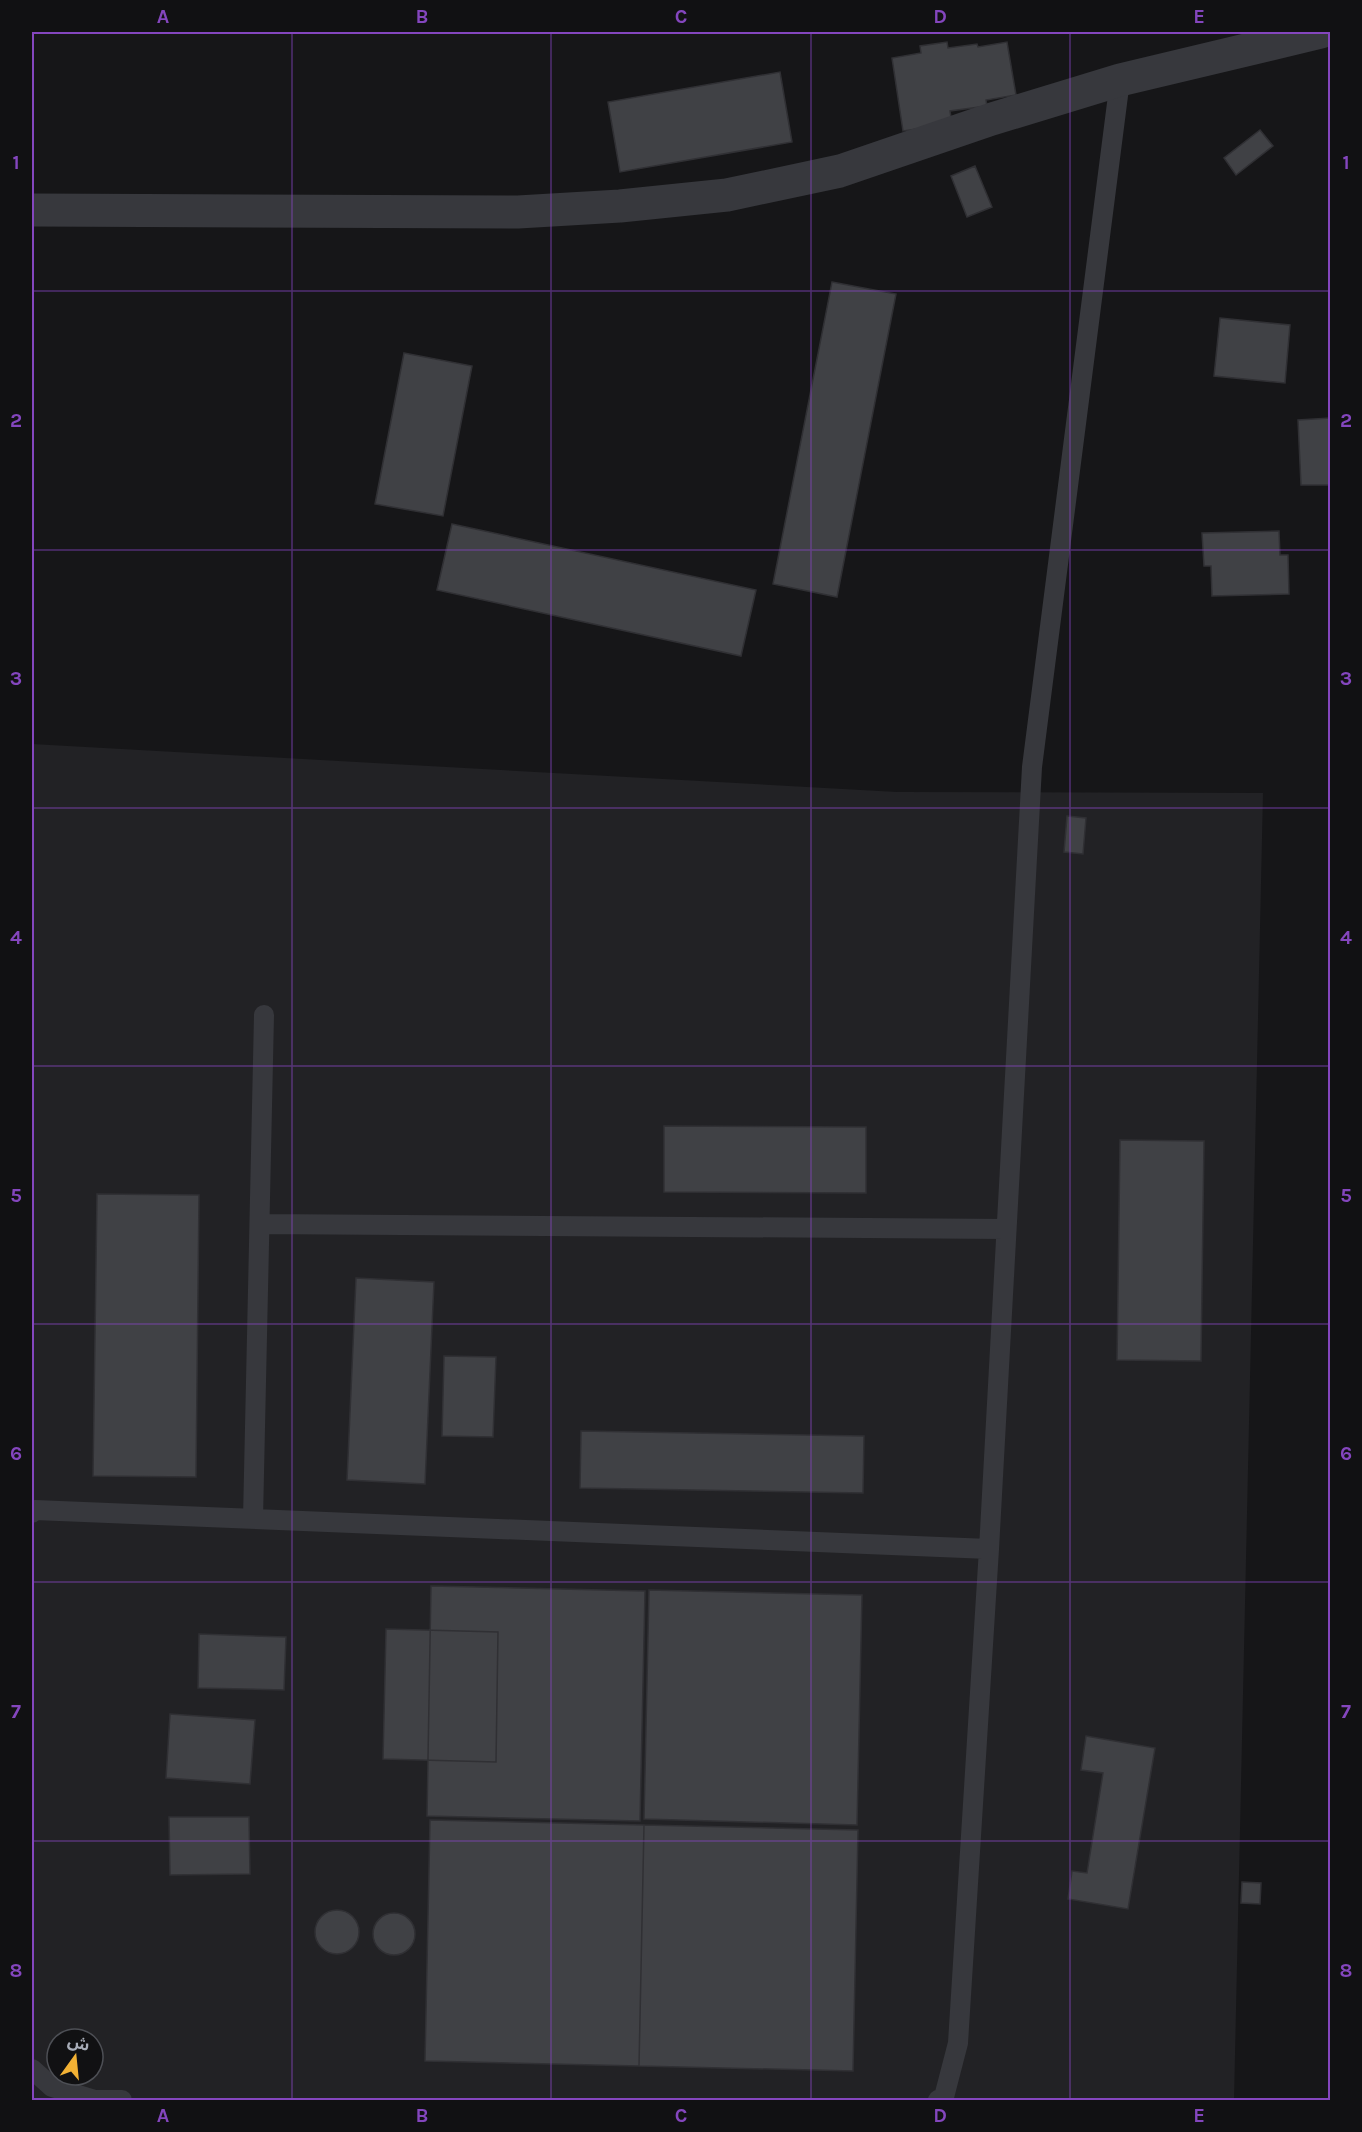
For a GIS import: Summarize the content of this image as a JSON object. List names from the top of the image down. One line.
{"north":"top","grid":{"columns":["A","B","C","D","E"],"rows":["1","2","3","4","5","6","7","8"]}}
